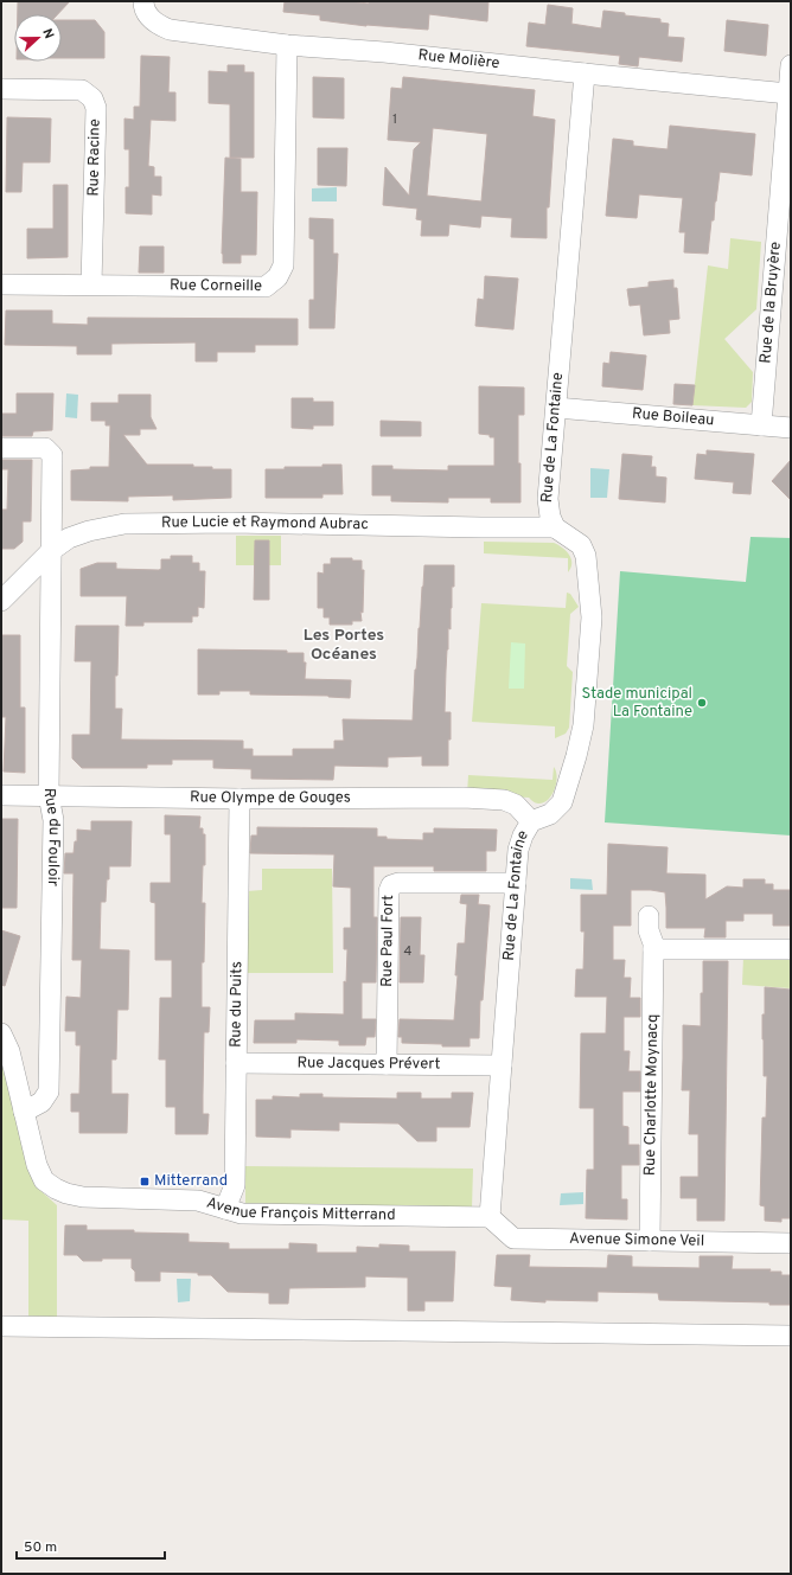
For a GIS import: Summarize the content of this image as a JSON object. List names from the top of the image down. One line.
{"streets":{"street":["Rue Molière","Rue Racine","Rue Corneille","Rue de la Bruyère","Rue Boileau","Rue de La Fontaine","Rue Lucie et Raymond Aubrac","Rue Olympe de Gouges","Rue du Fouloir","Rue Paul Fort","Rue du Puits","Rue Jacques Prévert","Rue Charlotte Moynacq","Avenue François Mitterrand","Avenue Simone Veil"]},"crossings":[["Rue Molière","Rue Corneille"],["Rue Molière","Rue de la Bruyère"],["Rue Molière","Rue de La Fontaine"],["Rue Racine","Rue Corneille"],["Rue de la Bruyère","Rue Boileau"],["Rue Boileau","Rue de La Fontaine"],["Rue de La Fontaine","Rue Lucie et Raymond Aubrac"],["Rue de La Fontaine","Rue Olympe de Gouges"],["Rue de La Fontaine","Rue Paul Fort"],["Rue de La Fontaine","Rue Jacques Prévert"],["Rue de La Fontaine","Avenue François Mitterrand"],["Rue de La Fontaine","Avenue Simone Veil"],["Rue Lucie et Raymond Aubrac","Rue du Fouloir"],["Rue Olympe de Gouges","Rue du Fouloir"],["Rue Olympe de Gouges","Rue du Puits"],["Rue du Fouloir","Avenue François Mitterrand"],["Rue Paul Fort","Rue Jacques Prévert"],["Rue du Puits","Rue Jacques Prévert"],["Rue du Puits","Avenue François Mitterrand"],["Rue Charlotte Moynacq","Avenue Simone Veil"],["Avenue François Mitterrand","Avenue Simone Veil"]],"districts":["Les Portes Océanes"],"places":{"other":["Stade municipal La Fontaine"],"transit":["Mitterrand"]},"house_numbers":["1","4"],"scale_bar":"50 m","north":"right"}
